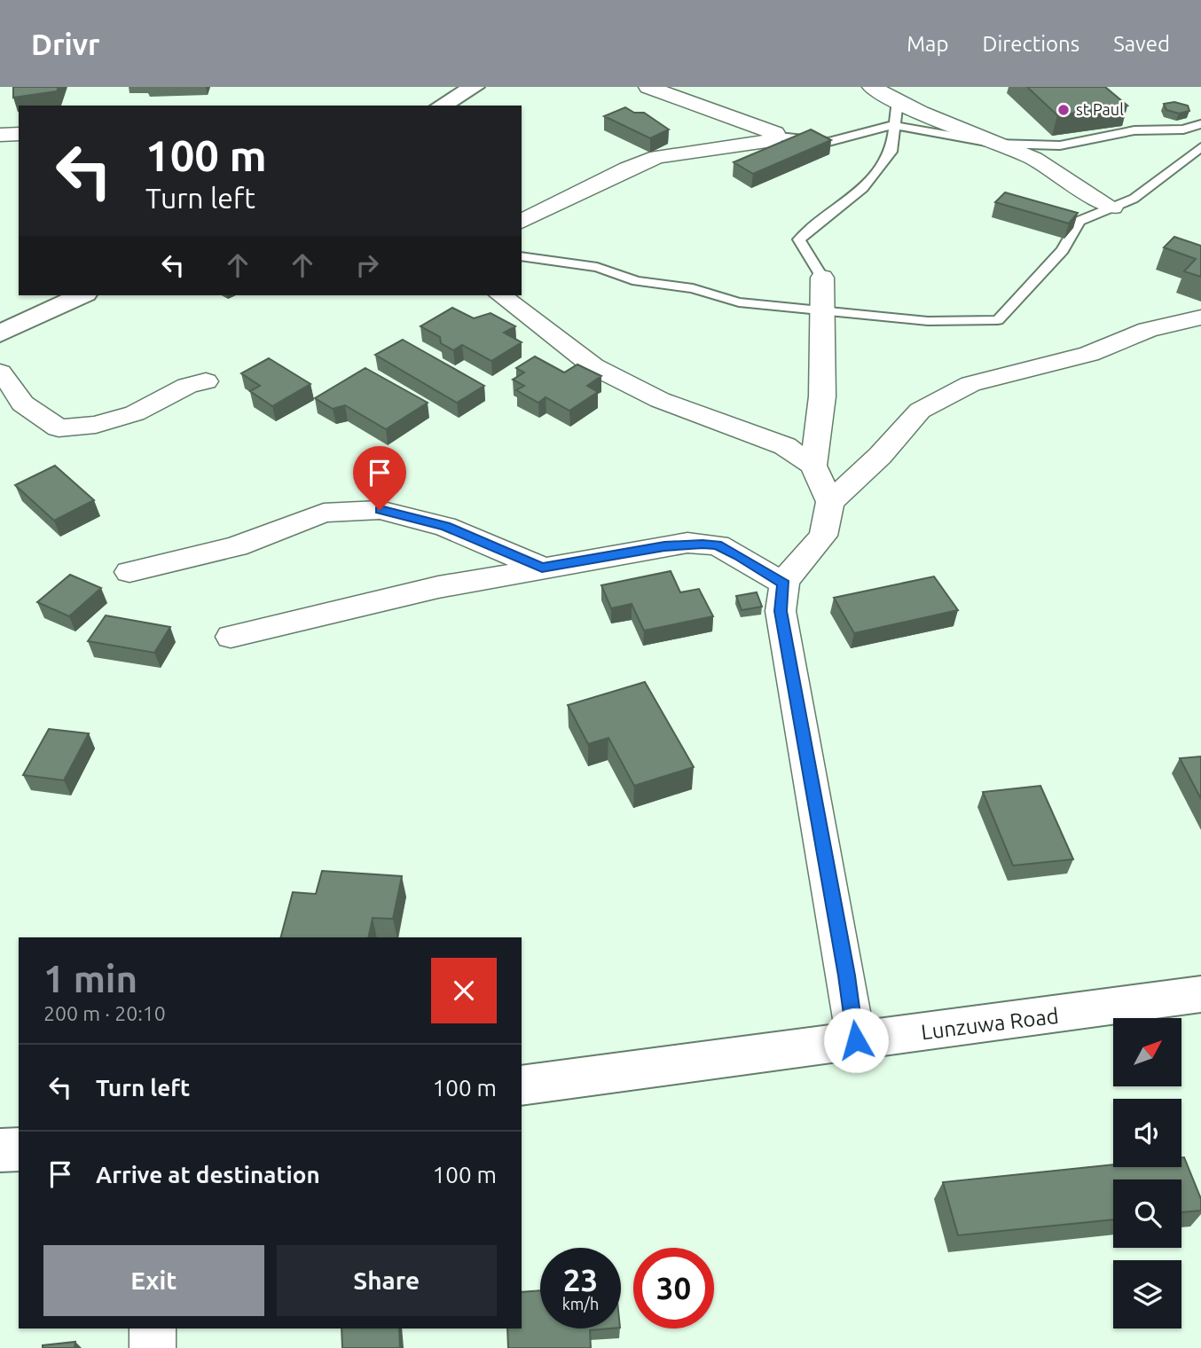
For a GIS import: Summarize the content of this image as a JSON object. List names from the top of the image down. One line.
{"streets":{"street":["Lunzuwa Road"]},"places":["st Paul"],"north":"top right","page":{"header":"Drivr","nav":["Map","Directions","Saved"],"turn":["100 m","Turn left"],"heading":["1 min","200 m · 20:10"],"list":[{"name":"Turn left","value":"100 m"},{"name":"Arrive at destination","value":"100 m"}],"buttons":["Exit","Share"],"speed":"23 km/h","limit":"30"}}
